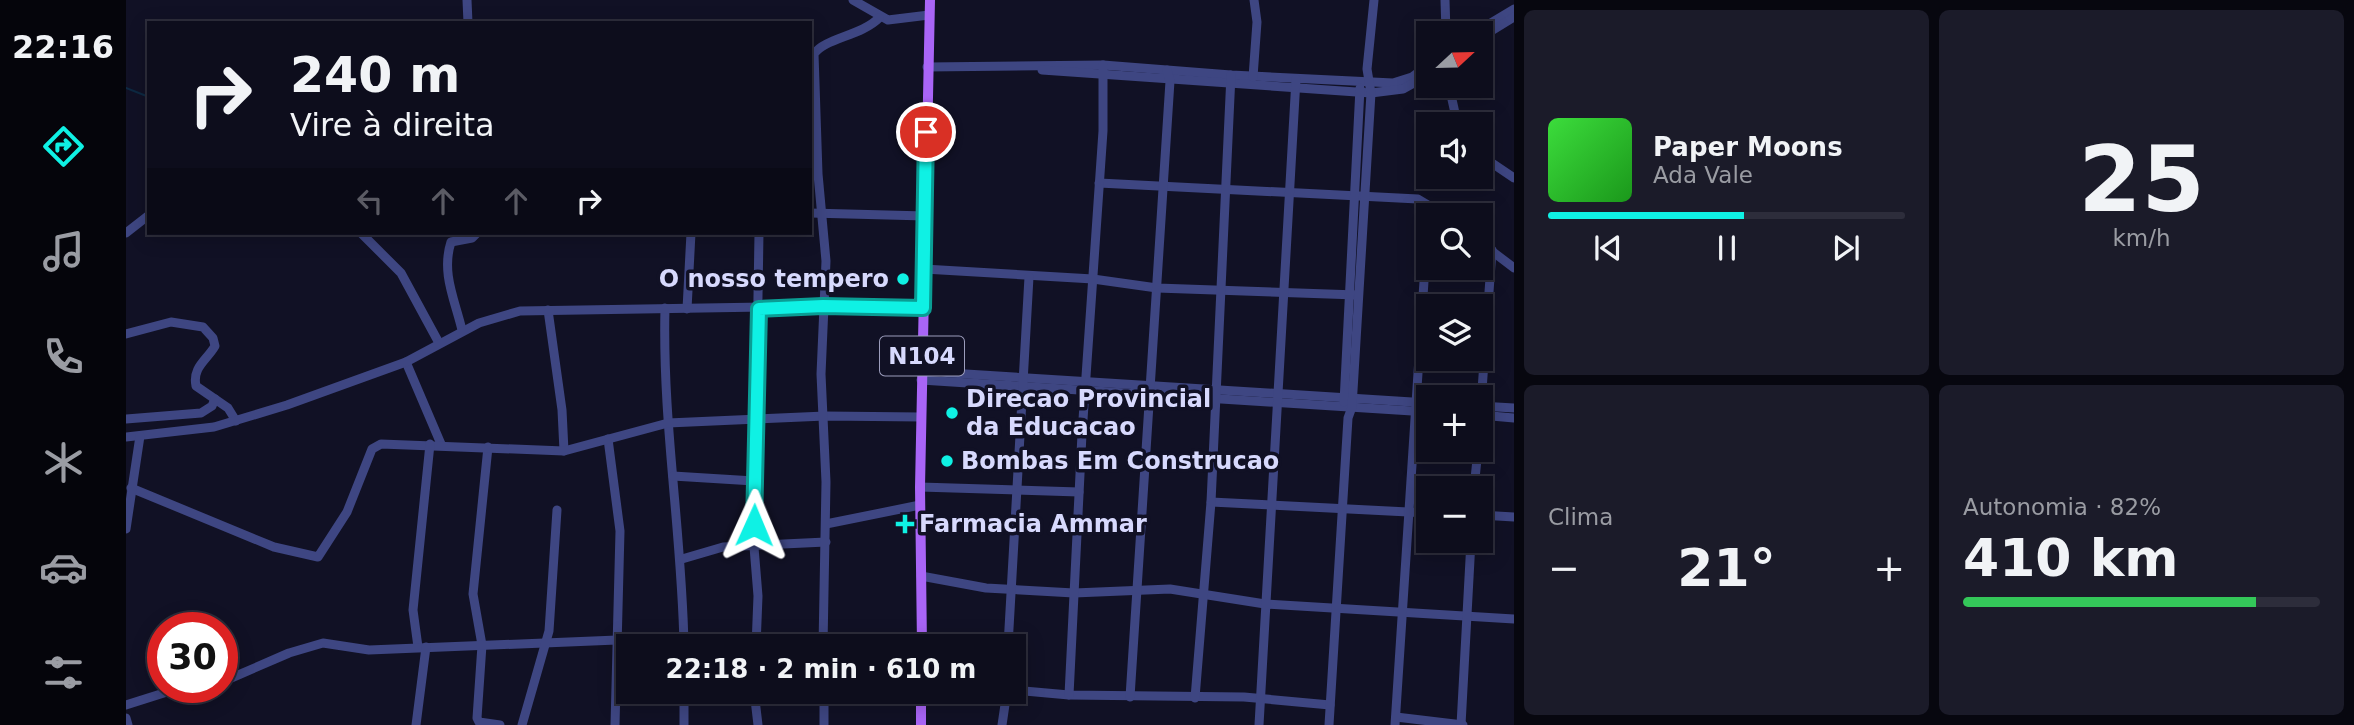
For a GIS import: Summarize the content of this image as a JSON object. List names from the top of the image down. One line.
{"streets":{"main road":["N104"]},"places":{"other":["O nosso tempero","Direcao Provincial da Educacao","Bombas Em Construcao"],"health":["Farmacia Ammar"]},"north":"right","page":{"tabs":"22:16","tile":[["25","km/h"],"Clima",["Autonomia · 82%","410 km"]],"map_buttons":["+","−"],"turn":["240 m","Vire à direita"],"song":["Paper Moons","Ada Vale"],"heat":["−","21°","+"],"limit":"30","trip":"22:18 · 2 min · 610 m"}}
